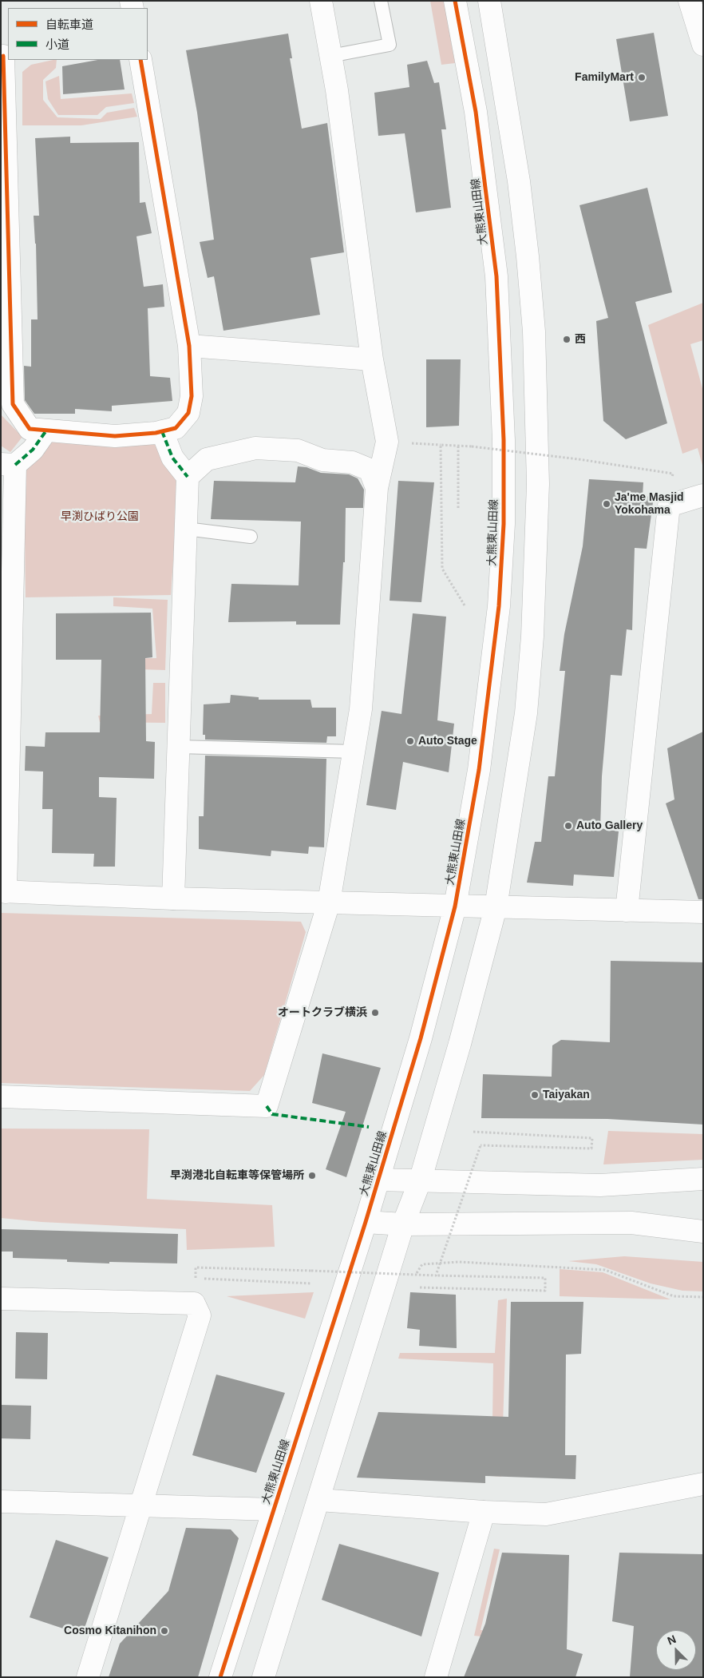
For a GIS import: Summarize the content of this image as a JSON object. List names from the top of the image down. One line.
{"streets":{"main road":["大熊東山田線"]},"parks":["早渕ひばり公園"],"places":["FamilyMart","西","Ja'me Masjid Yokohama","Auto Stage","Auto Gallery","オートクラブ横浜","Taiyakan","早渕港北自転車等保管場所","Cosmo Kitanihon"],"legend":["自転車道","小道"],"north":"top left"}
